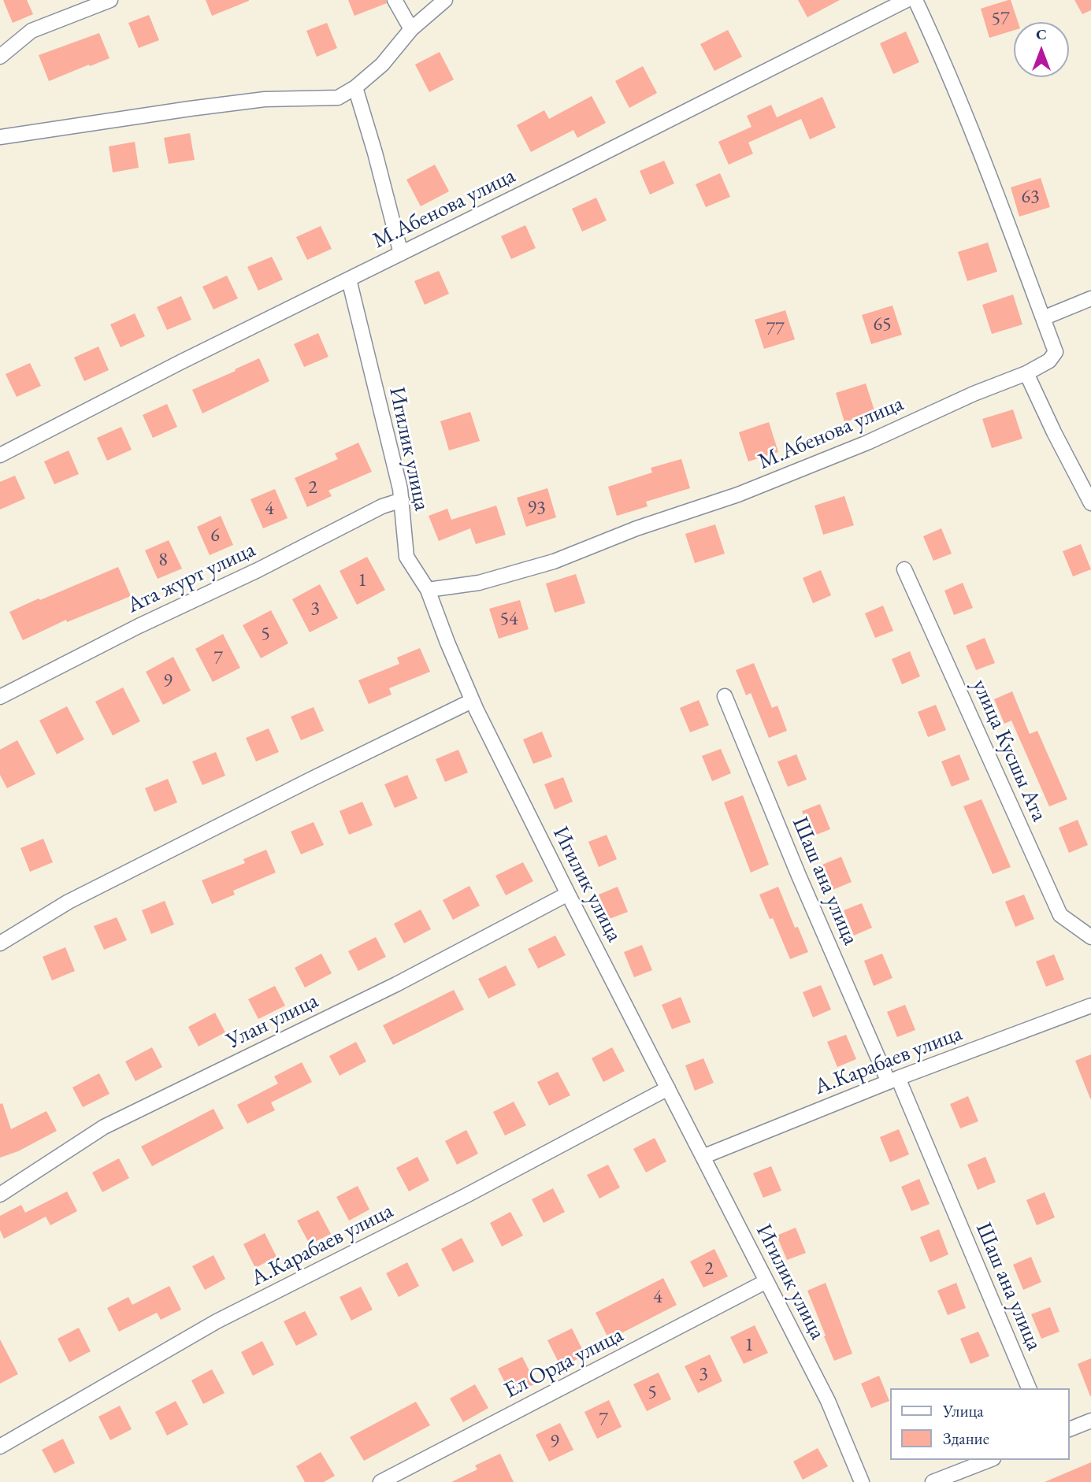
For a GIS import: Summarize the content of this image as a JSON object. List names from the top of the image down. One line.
{"streets":{"street":["М.Абенова улица","Игилик улица","Ата журт улица","улица Кусшы Ата","Шаш ана улица","Улан улица","А.Карабаев улица","Ел Орда улица"]},"crossings":[["М.Абенова улица","Игилик улица"],["Игилик улица","Ата журт улица"],["Игилик улица","Улан улица"],["Игилик улица","А.Карабаев улица"],["Игилик улица","Ел Орда улица"],["Шаш ана улица","А.Карабаев улица"]],"house_numbers":["57","63","65","77","2","93","4","6","8","1","3","54","5","7","9","2","4","1","3","5","7","9"],"legend":["Улица","Здание"],"north":"top"}
